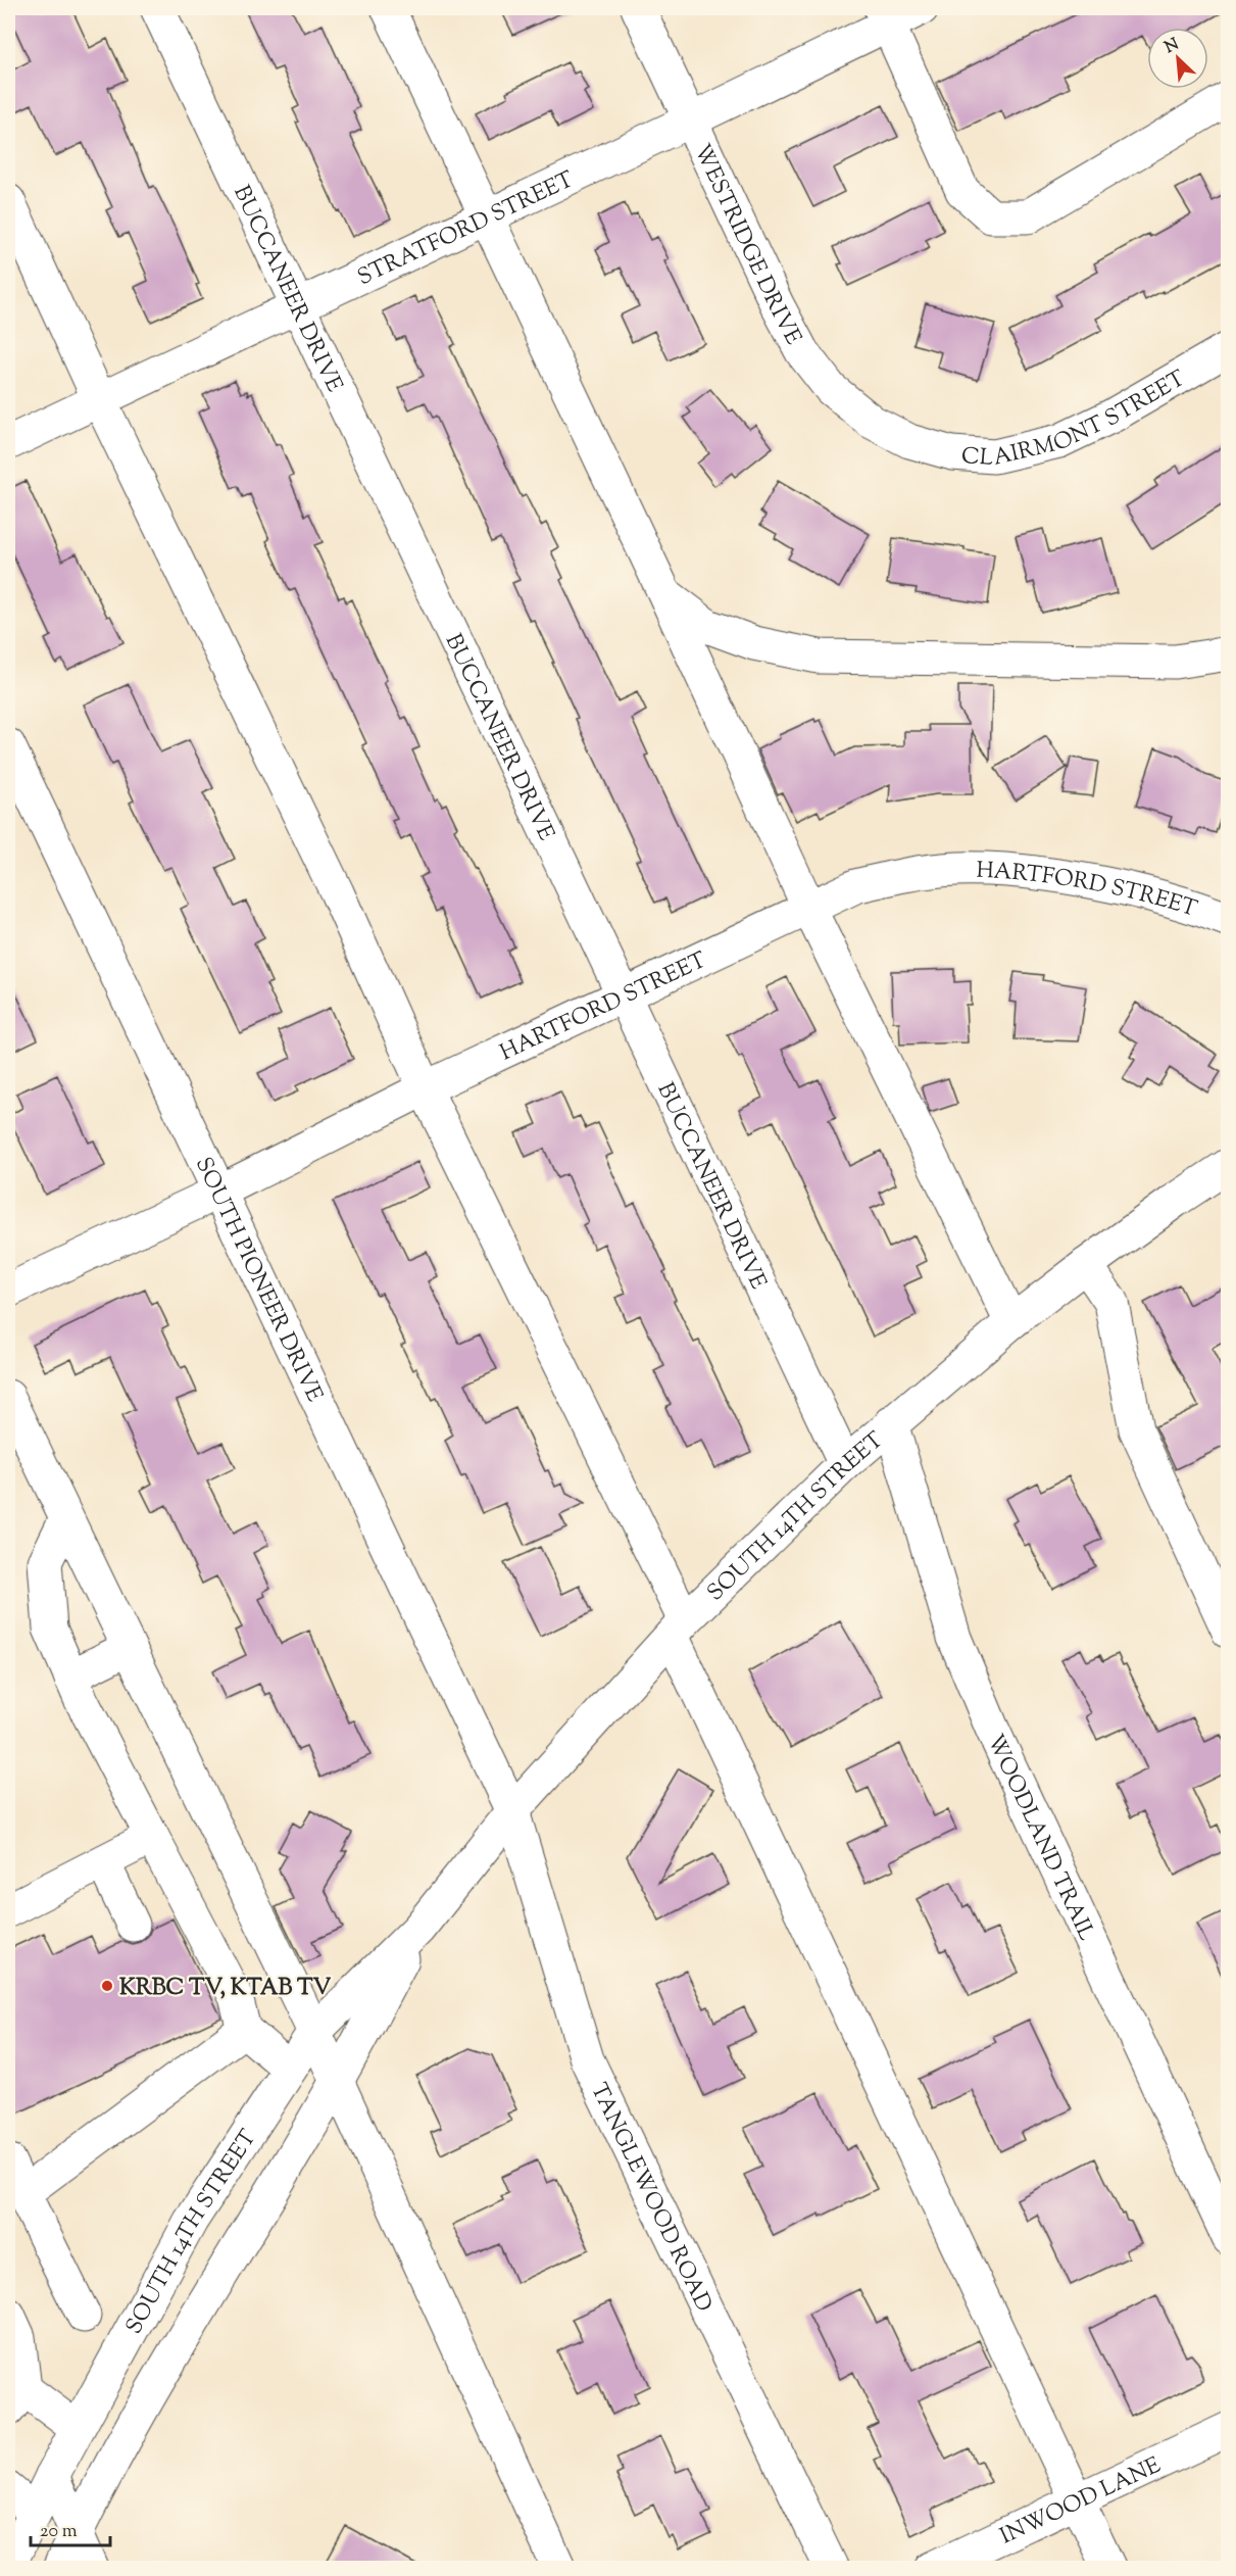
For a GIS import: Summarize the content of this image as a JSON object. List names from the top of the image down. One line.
{"streets":{"street":["STRATFORD STREET","WESTRIDGE DRIVE","BUCCANEER DRIVE","CLAIRMONT STREET","HARTFORD STREET","SOUTH PIONEER DRIVE","SOUTH 14TH STREET","WOODLAND TRAIL","TANGLEWOOD ROAD","INWOOD LANE"]},"crossings":[["STRATFORD STREET","WESTRIDGE DRIVE"],["STRATFORD STREET","BUCCANEER DRIVE"],["WESTRIDGE DRIVE","CLAIRMONT STREET"],["BUCCANEER DRIVE","HARTFORD STREET"],["BUCCANEER DRIVE","SOUTH 14TH STREET"],["HARTFORD STREET","SOUTH PIONEER DRIVE"],["SOUTH PIONEER DRIVE","SOUTH 14TH STREET"],["SOUTH PIONEER DRIVE","TANGLEWOOD ROAD"],["SOUTH 14TH STREET","WOODLAND TRAIL"],["SOUTH 14TH STREET","TANGLEWOOD ROAD"]],"places":["KRBC TV, KTAB TV"],"scale_bar":"20 m","north":"top left"}
